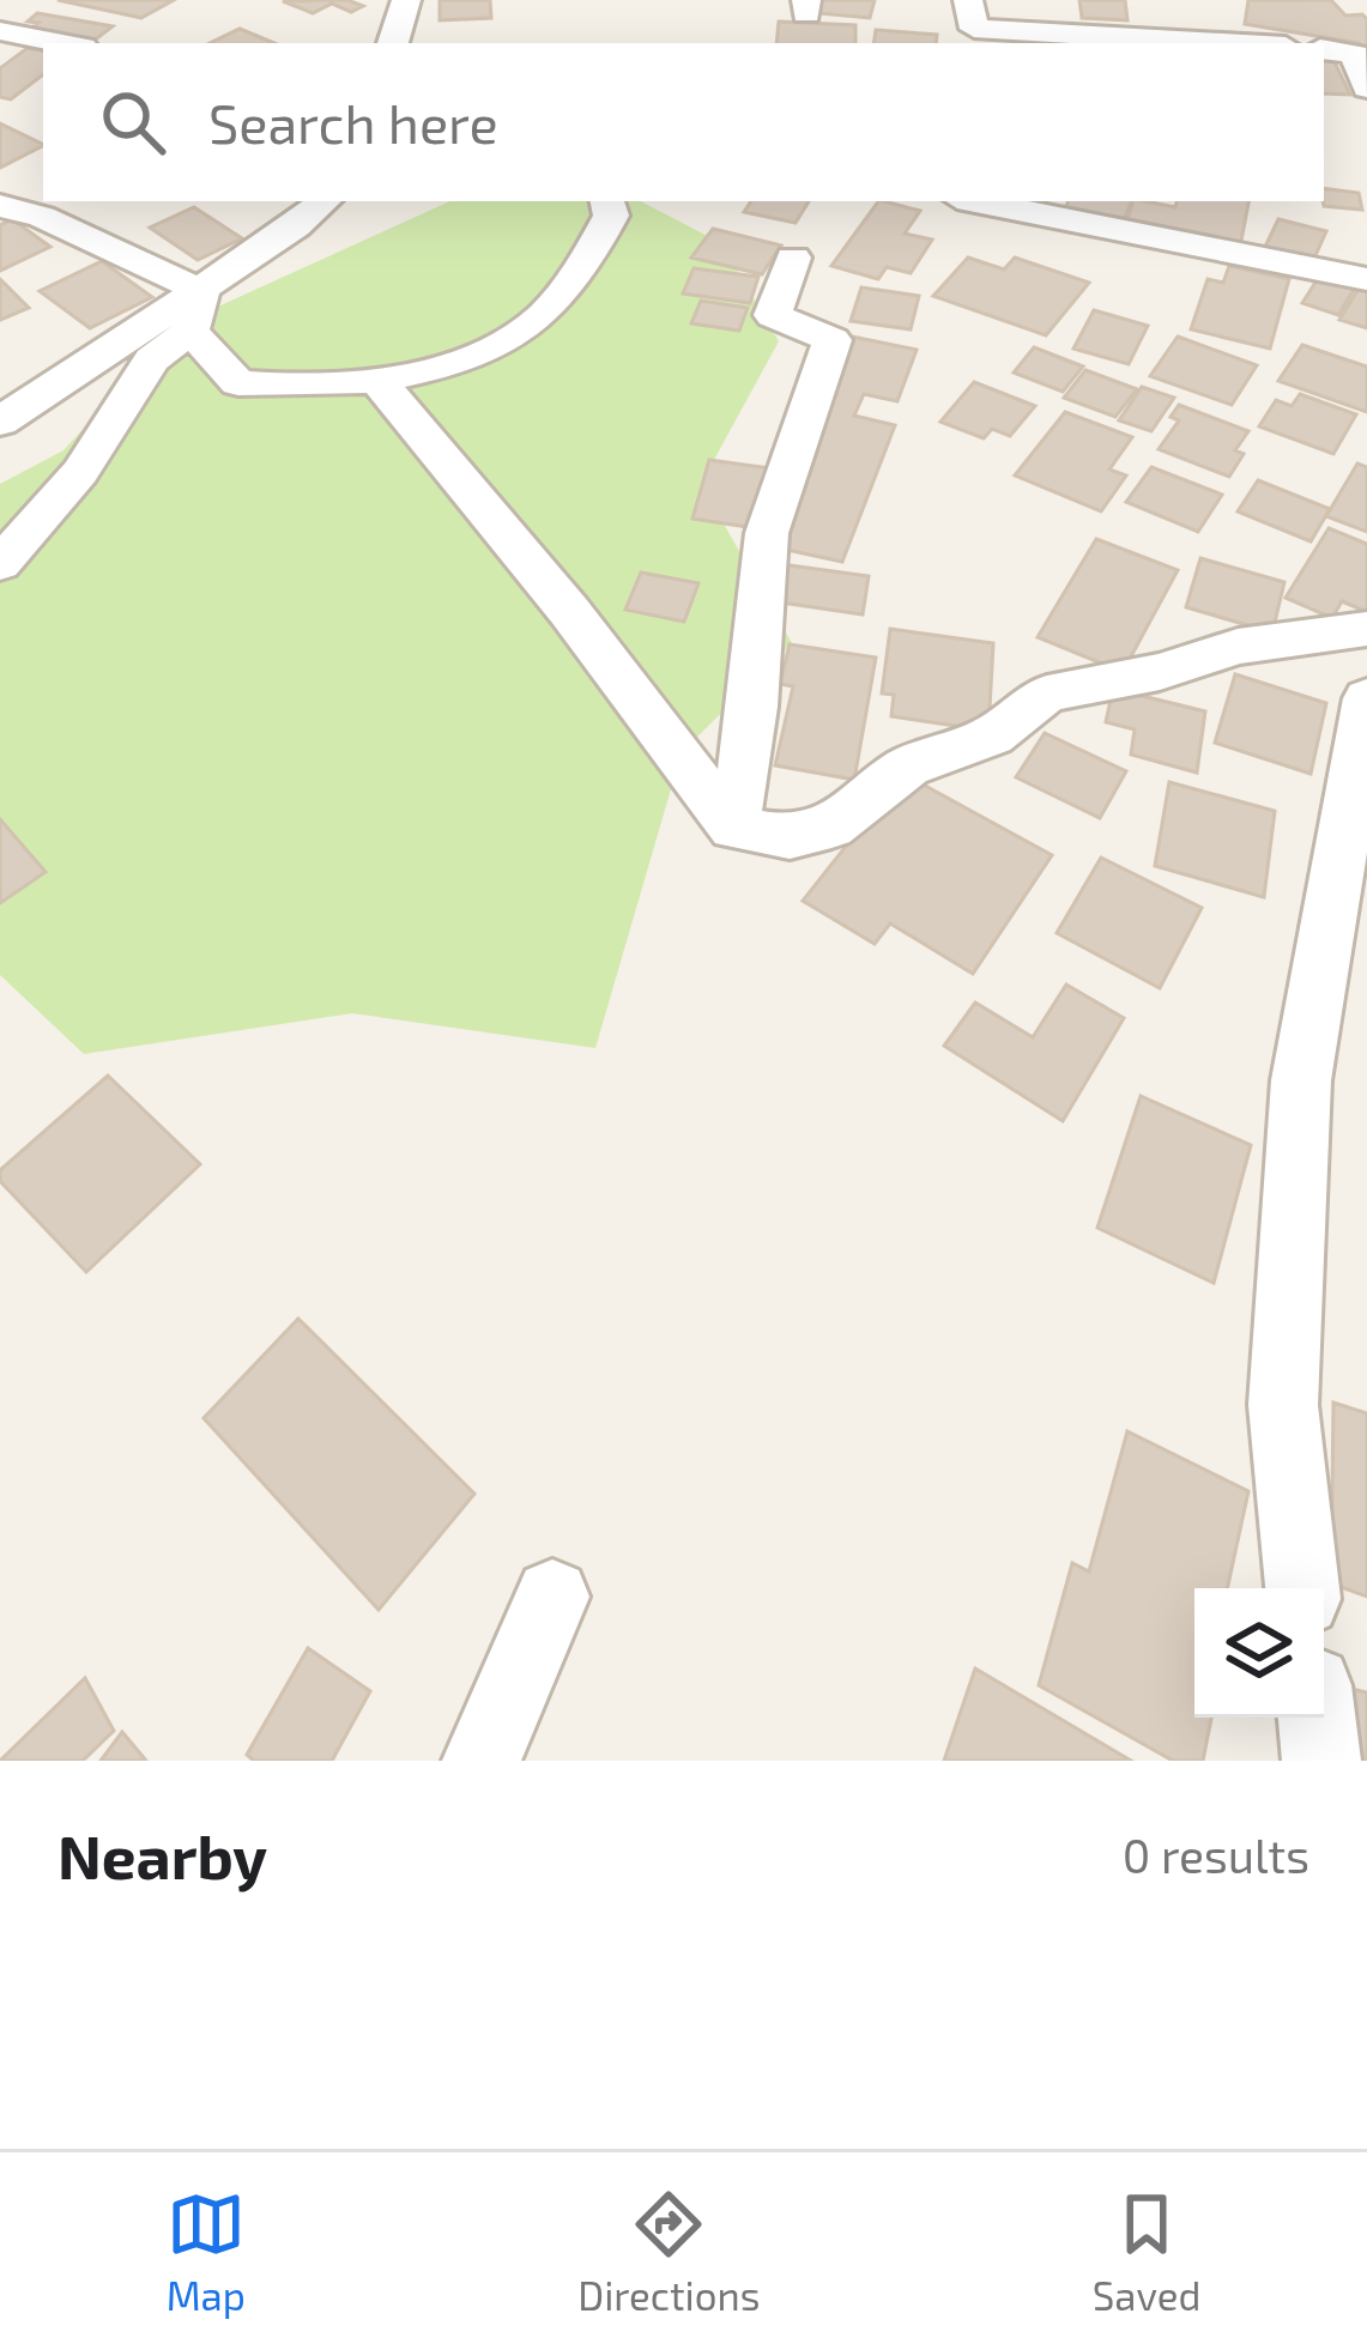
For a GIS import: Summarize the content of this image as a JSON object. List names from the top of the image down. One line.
{"page":{"search":"Search here","heading":["Nearby","0 results"],"nav":["Map","Directions","Saved"]}}
